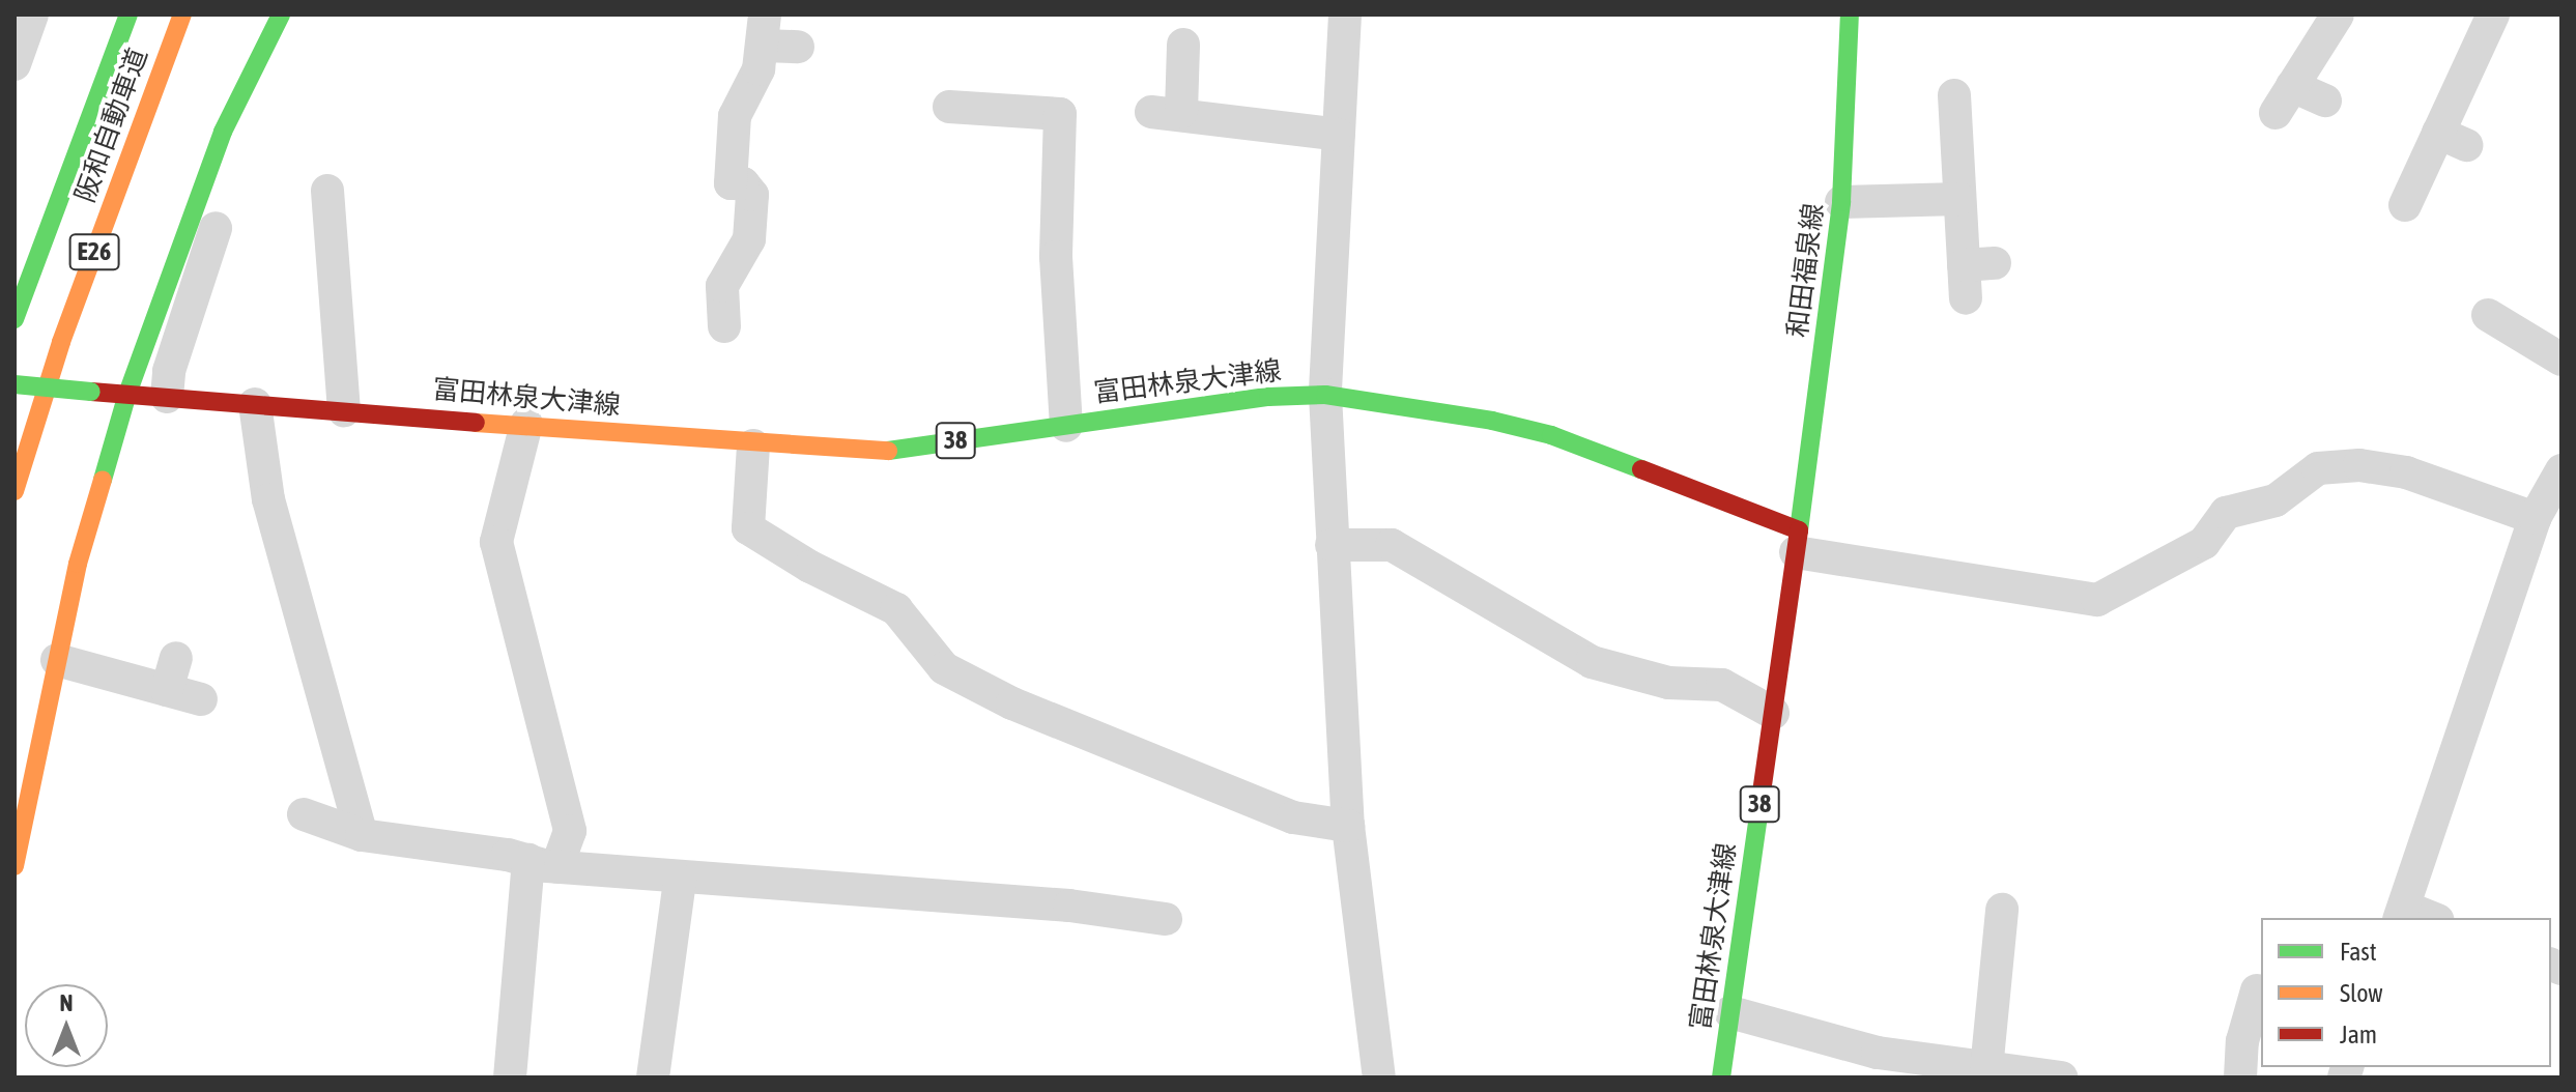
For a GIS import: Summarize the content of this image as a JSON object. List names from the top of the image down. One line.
{"streets":{"main road":["阪和自動車道","E26","和田福泉線","富田林泉大津線","38"]},"crossings":[["和田福泉線","富田林泉大津線"]],"legend":["Fast","Slow","Jam"],"north":"top"}
